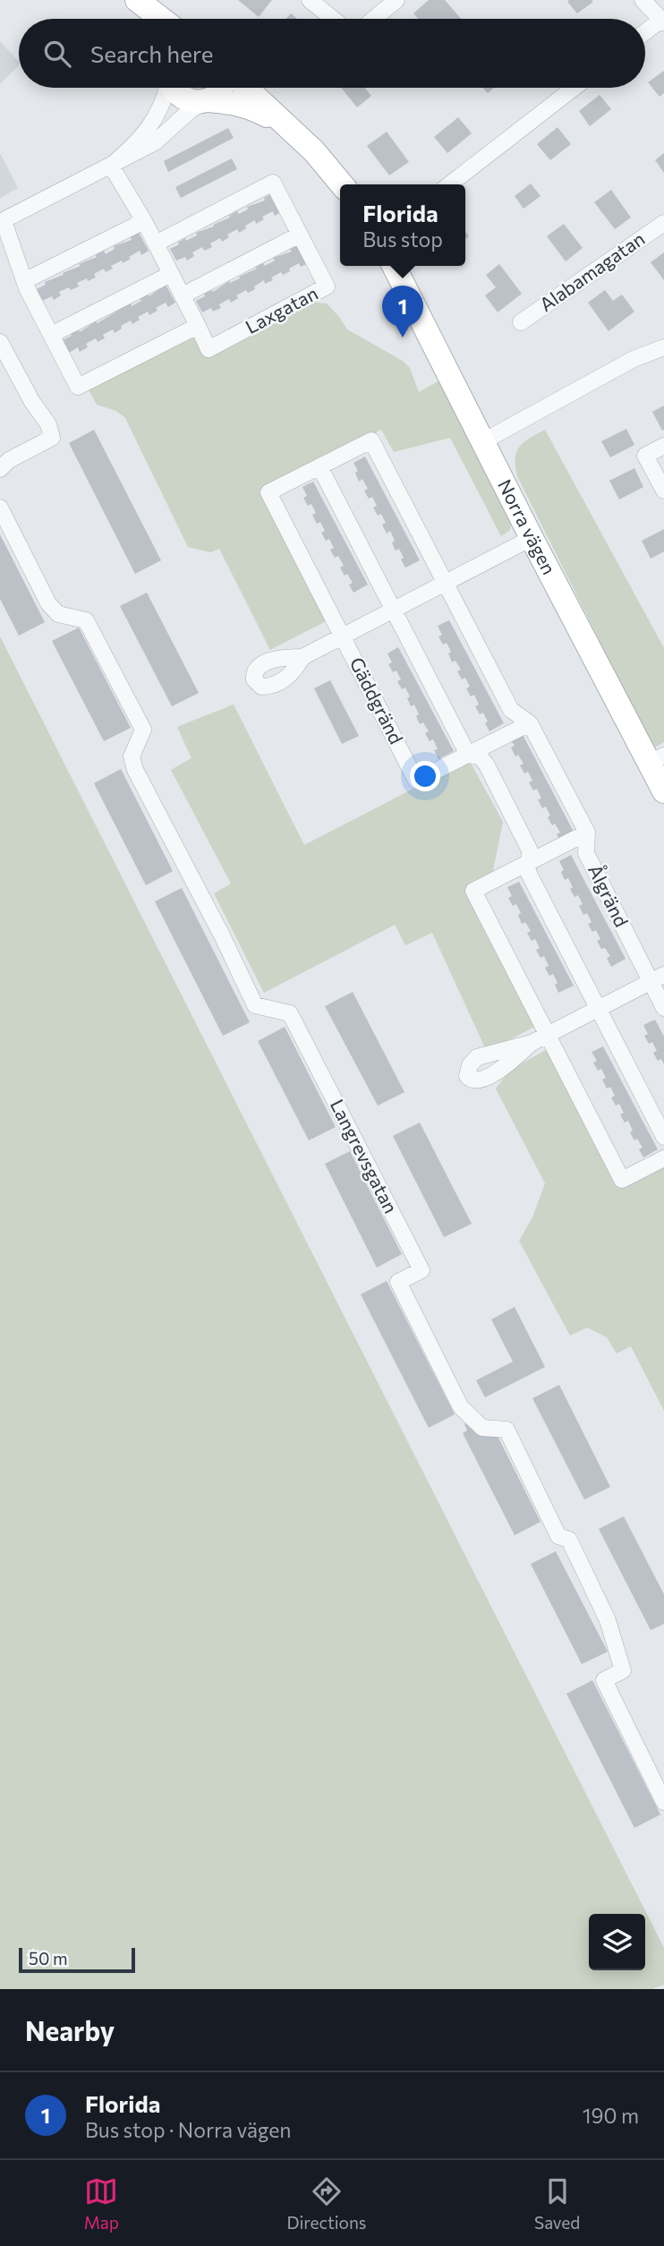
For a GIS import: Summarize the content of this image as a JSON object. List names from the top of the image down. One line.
{"streets":{"street":["Alabamagatan","Laxgatan","Norra vägen","Gäddgränd","Ålgränd","Langrevsgatan"]},"crossings":[["Norra vägen","Gäddgränd"],["Gäddgränd","Ålgränd"]],"scale_bar":"50 m","page":{"search":"Search here","popup":["Florida","Bus stop"],"pins":"1","scale":"50 m","heading":"Nearby","list":[{"mark":"1","name":"Florida","note":"Bus stop · Norra vägen","value":"190 m"}],"nav":["Map","Directions","Saved"]}}
